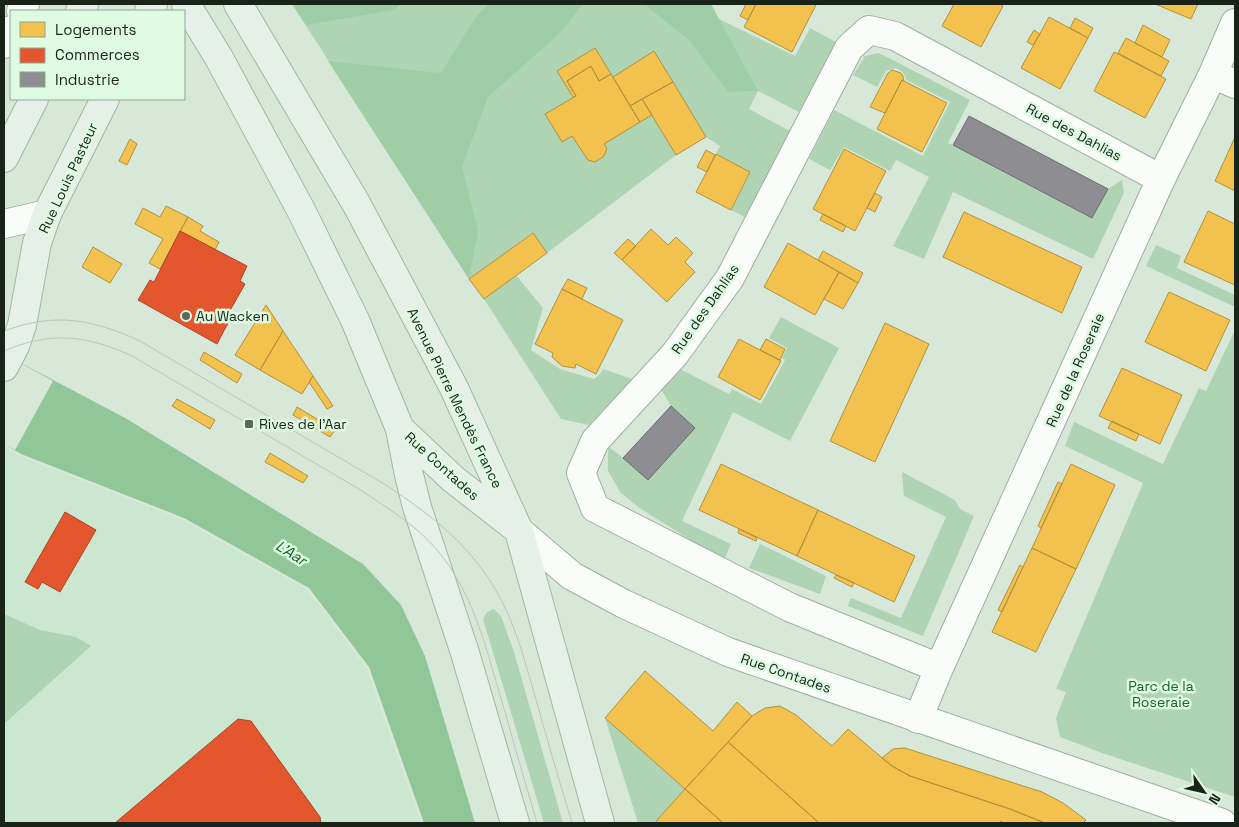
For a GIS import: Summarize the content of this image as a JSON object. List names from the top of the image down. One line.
{"streets":{"main road":["Rue Louis Pasteur","Avenue Pierre Mendès France","Rue Contades"],"street":["Rue des Dahlias","Rue de la Roseraie"]},"crossings":[["Rue des Dahlias","Rue de la Roseraie"],["Rue de la Roseraie","Rue Contades"],["Avenue Pierre Mendès France","Rue Contades"]],"water":["L'Aar"],"parks":["Parc de la Roseraie"],"places":{"other":["Au Wacken"],"transit":["Rives de l'Aar"]},"legend":["Logements","Commerces","Industrie"],"north":"bottom right"}
